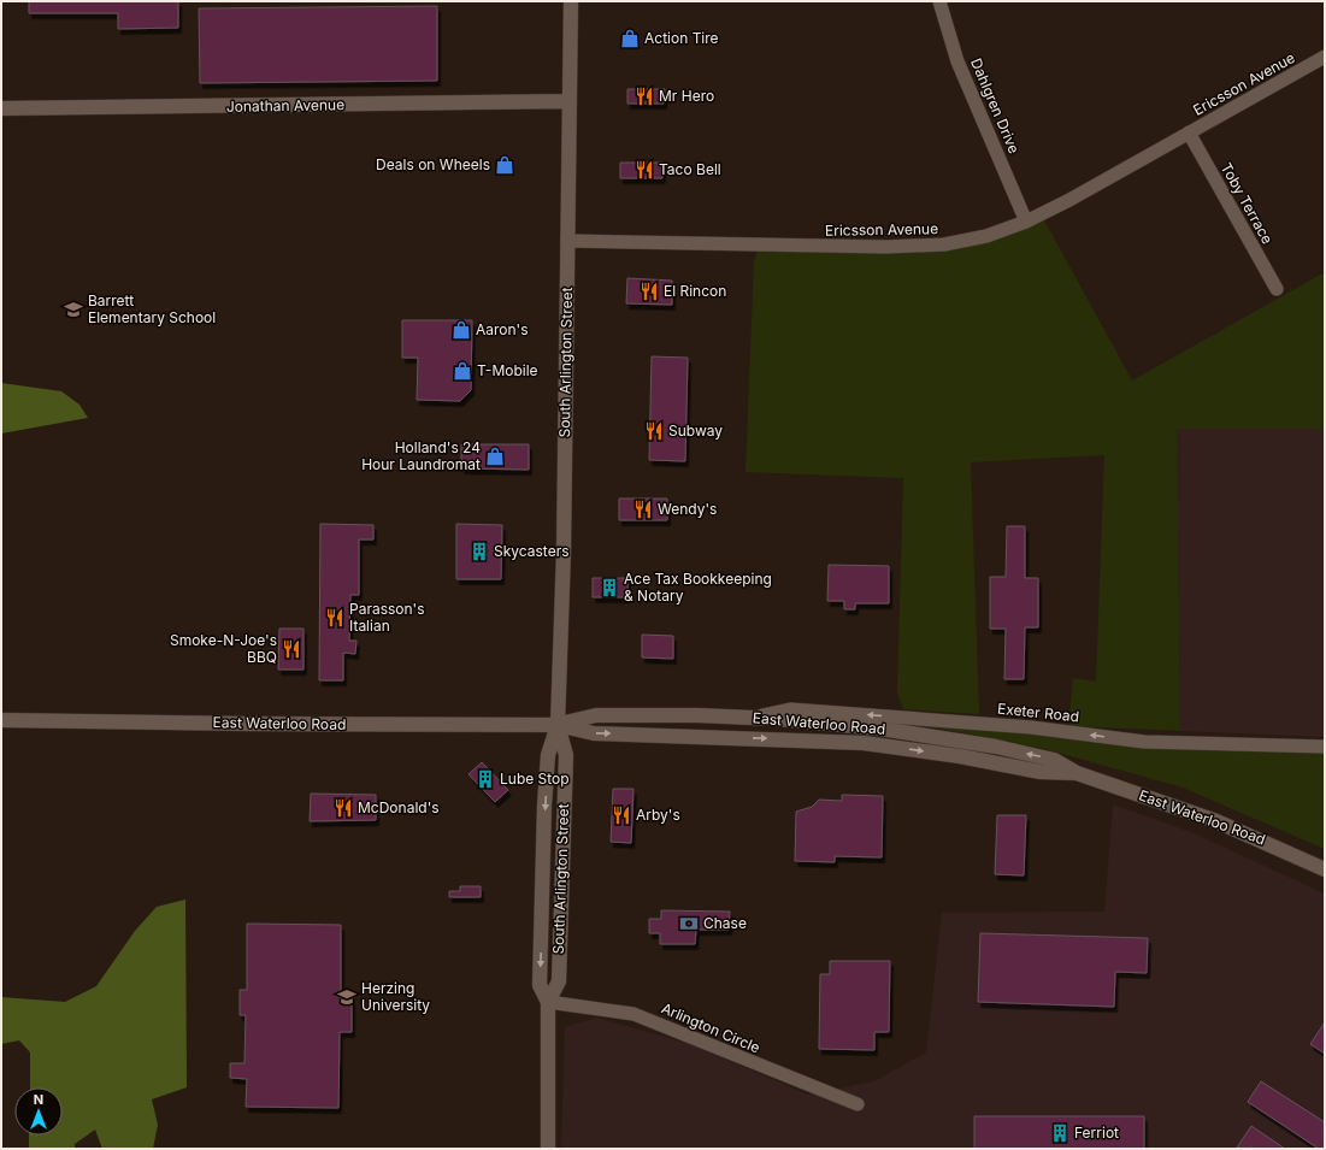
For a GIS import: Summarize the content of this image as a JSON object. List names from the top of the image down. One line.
{"streets":{"main road":["Jonathan Avenue","South Arlington Street","East Waterloo Road"],"street":["Ericsson Avenue","Dahlgren Drive","Toby Terrace","Exeter Road","Arlington Circle"]},"crossings":[["Ericsson Avenue","Dahlgren Drive"],["Ericsson Avenue","Toby Terrace"],["Ericsson Avenue","South Arlington Street"],["Jonathan Avenue","South Arlington Street"],["South Arlington Street","East Waterloo Road"],["South Arlington Street","Arlington Circle"],["Exeter Road","East Waterloo Road"]],"one_way":["Exeter Road"],"places":{"shop":["Action Tire","Deals on Wheels","Aaron's","T-Mobile","Holland's 24 Hour Laundromat"],"restaurant":["Mr Hero","Taco Bell","El Rincon","Subway","Wendy's","Parasson's Italian","Smoke-N-Joe's BBQ","McDonald's","Arby's"],"school or university":["Barrett Elementary School","Herzing University"],"building":["Skycasters","Ace Tax Bookkeeping & Notary","Lube Stop","Ferriot"],"bank":["Chase"]},"north":"top"}
